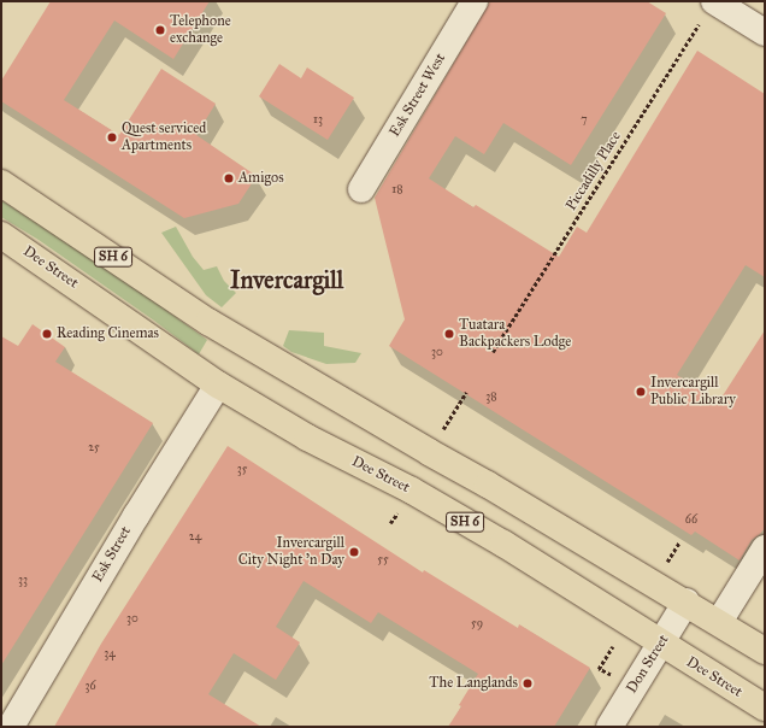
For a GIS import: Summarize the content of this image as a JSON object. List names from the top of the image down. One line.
{"streets":{"main road":["SH 6","Dee Street"],"street":["Esk Street West","Esk Street","Don Street"],"path":["Piccadilly Place"]},"crossings":[["SH 6","Don Street"],["Dee Street","Esk Street"],["Dee Street","Don Street"]],"districts":["Invercargill"],"places":["Telephone exchange","Quest serviced Apartments","Amigos","Reading Cinemas","Tuatara Backpackers Lodge","Invercargill Public Library","Invercargill City Night 'n Day","The Langlands"],"house_numbers":["13","7","18","30","38","25","35","66","24","55","33","30","59","34","36"]}
